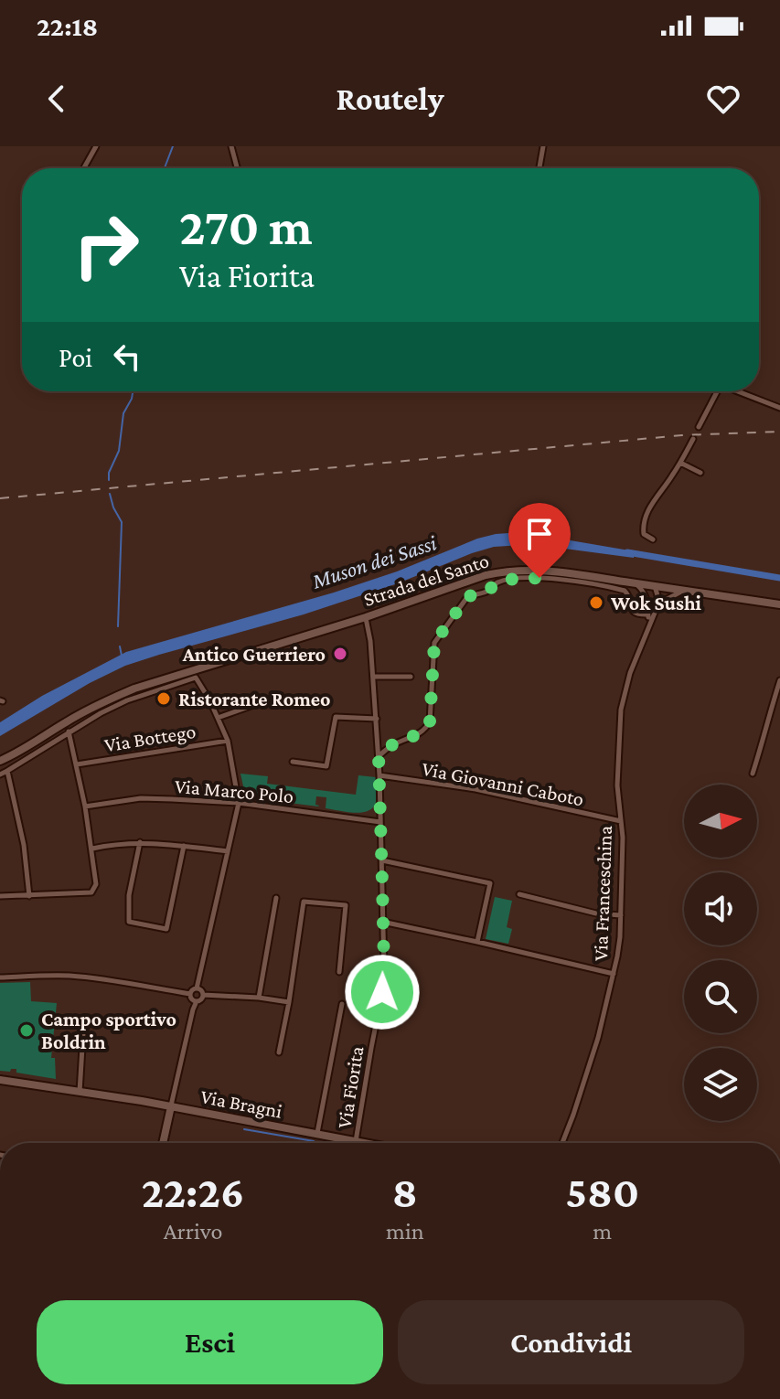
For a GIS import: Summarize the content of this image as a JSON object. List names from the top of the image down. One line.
{"streets":{"main road":["Strada del Santo","Via Bragni"],"street":["Via Bottego","Via Giovanni Caboto","Via Marco Polo","Via Franceschina","Via Fiorita"]},"crossings":[["Strada del Santo","Via Franceschina"],["Strada del Santo","Via Fiorita"],["Via Giovanni Caboto","Via Franceschina"],["Via Giovanni Caboto","Via Fiorita"],["Via Marco Polo","Via Fiorita"],["Via Fiorita","Via Bragni"]],"water":["Muson dei Sassi"],"places":["Wok Sushi","Antico Guerriero","Ristorante Romeo","Campo sportivo Boldrin"],"north":"right","page":{"status":"22:18","header":"Routely","turn":["270 m","Via Fiorita"],"then":"Poi","eta":["22:26","Arrivo","8","min","580","m"],"buttons":["Esci","Condividi"]}}
